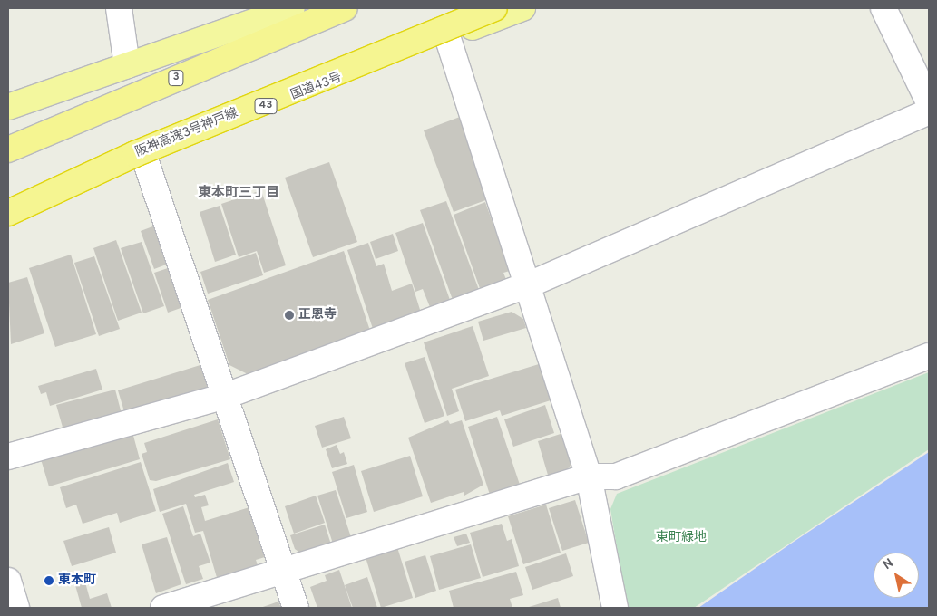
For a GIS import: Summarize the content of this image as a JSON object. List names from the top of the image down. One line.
{"streets":{"highway":["3","国道43号","43","阪神高速3号神戸線"]},"districts":["東本町三丁目"],"parks":["東町緑地"],"places":["正恩寺","東本町"],"north":"top left"}
